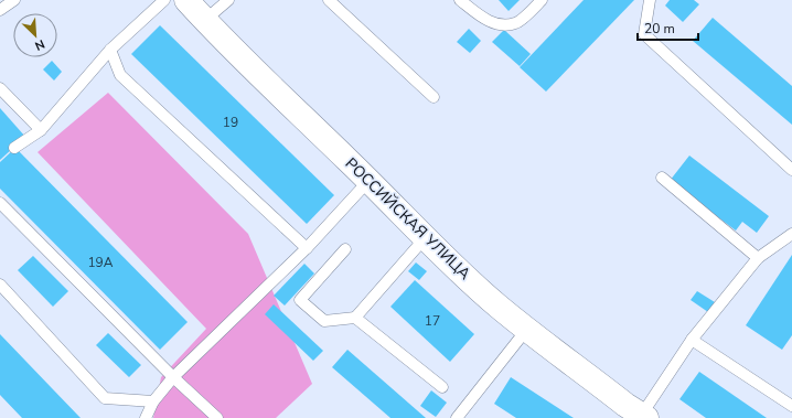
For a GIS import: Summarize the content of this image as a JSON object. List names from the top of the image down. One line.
{"streets":{"main road":["РОССИЙСКАЯ УЛИЦА"]},"house_numbers":["19","19А","17"],"scale_bar":"20 m","north":"bottom right"}
